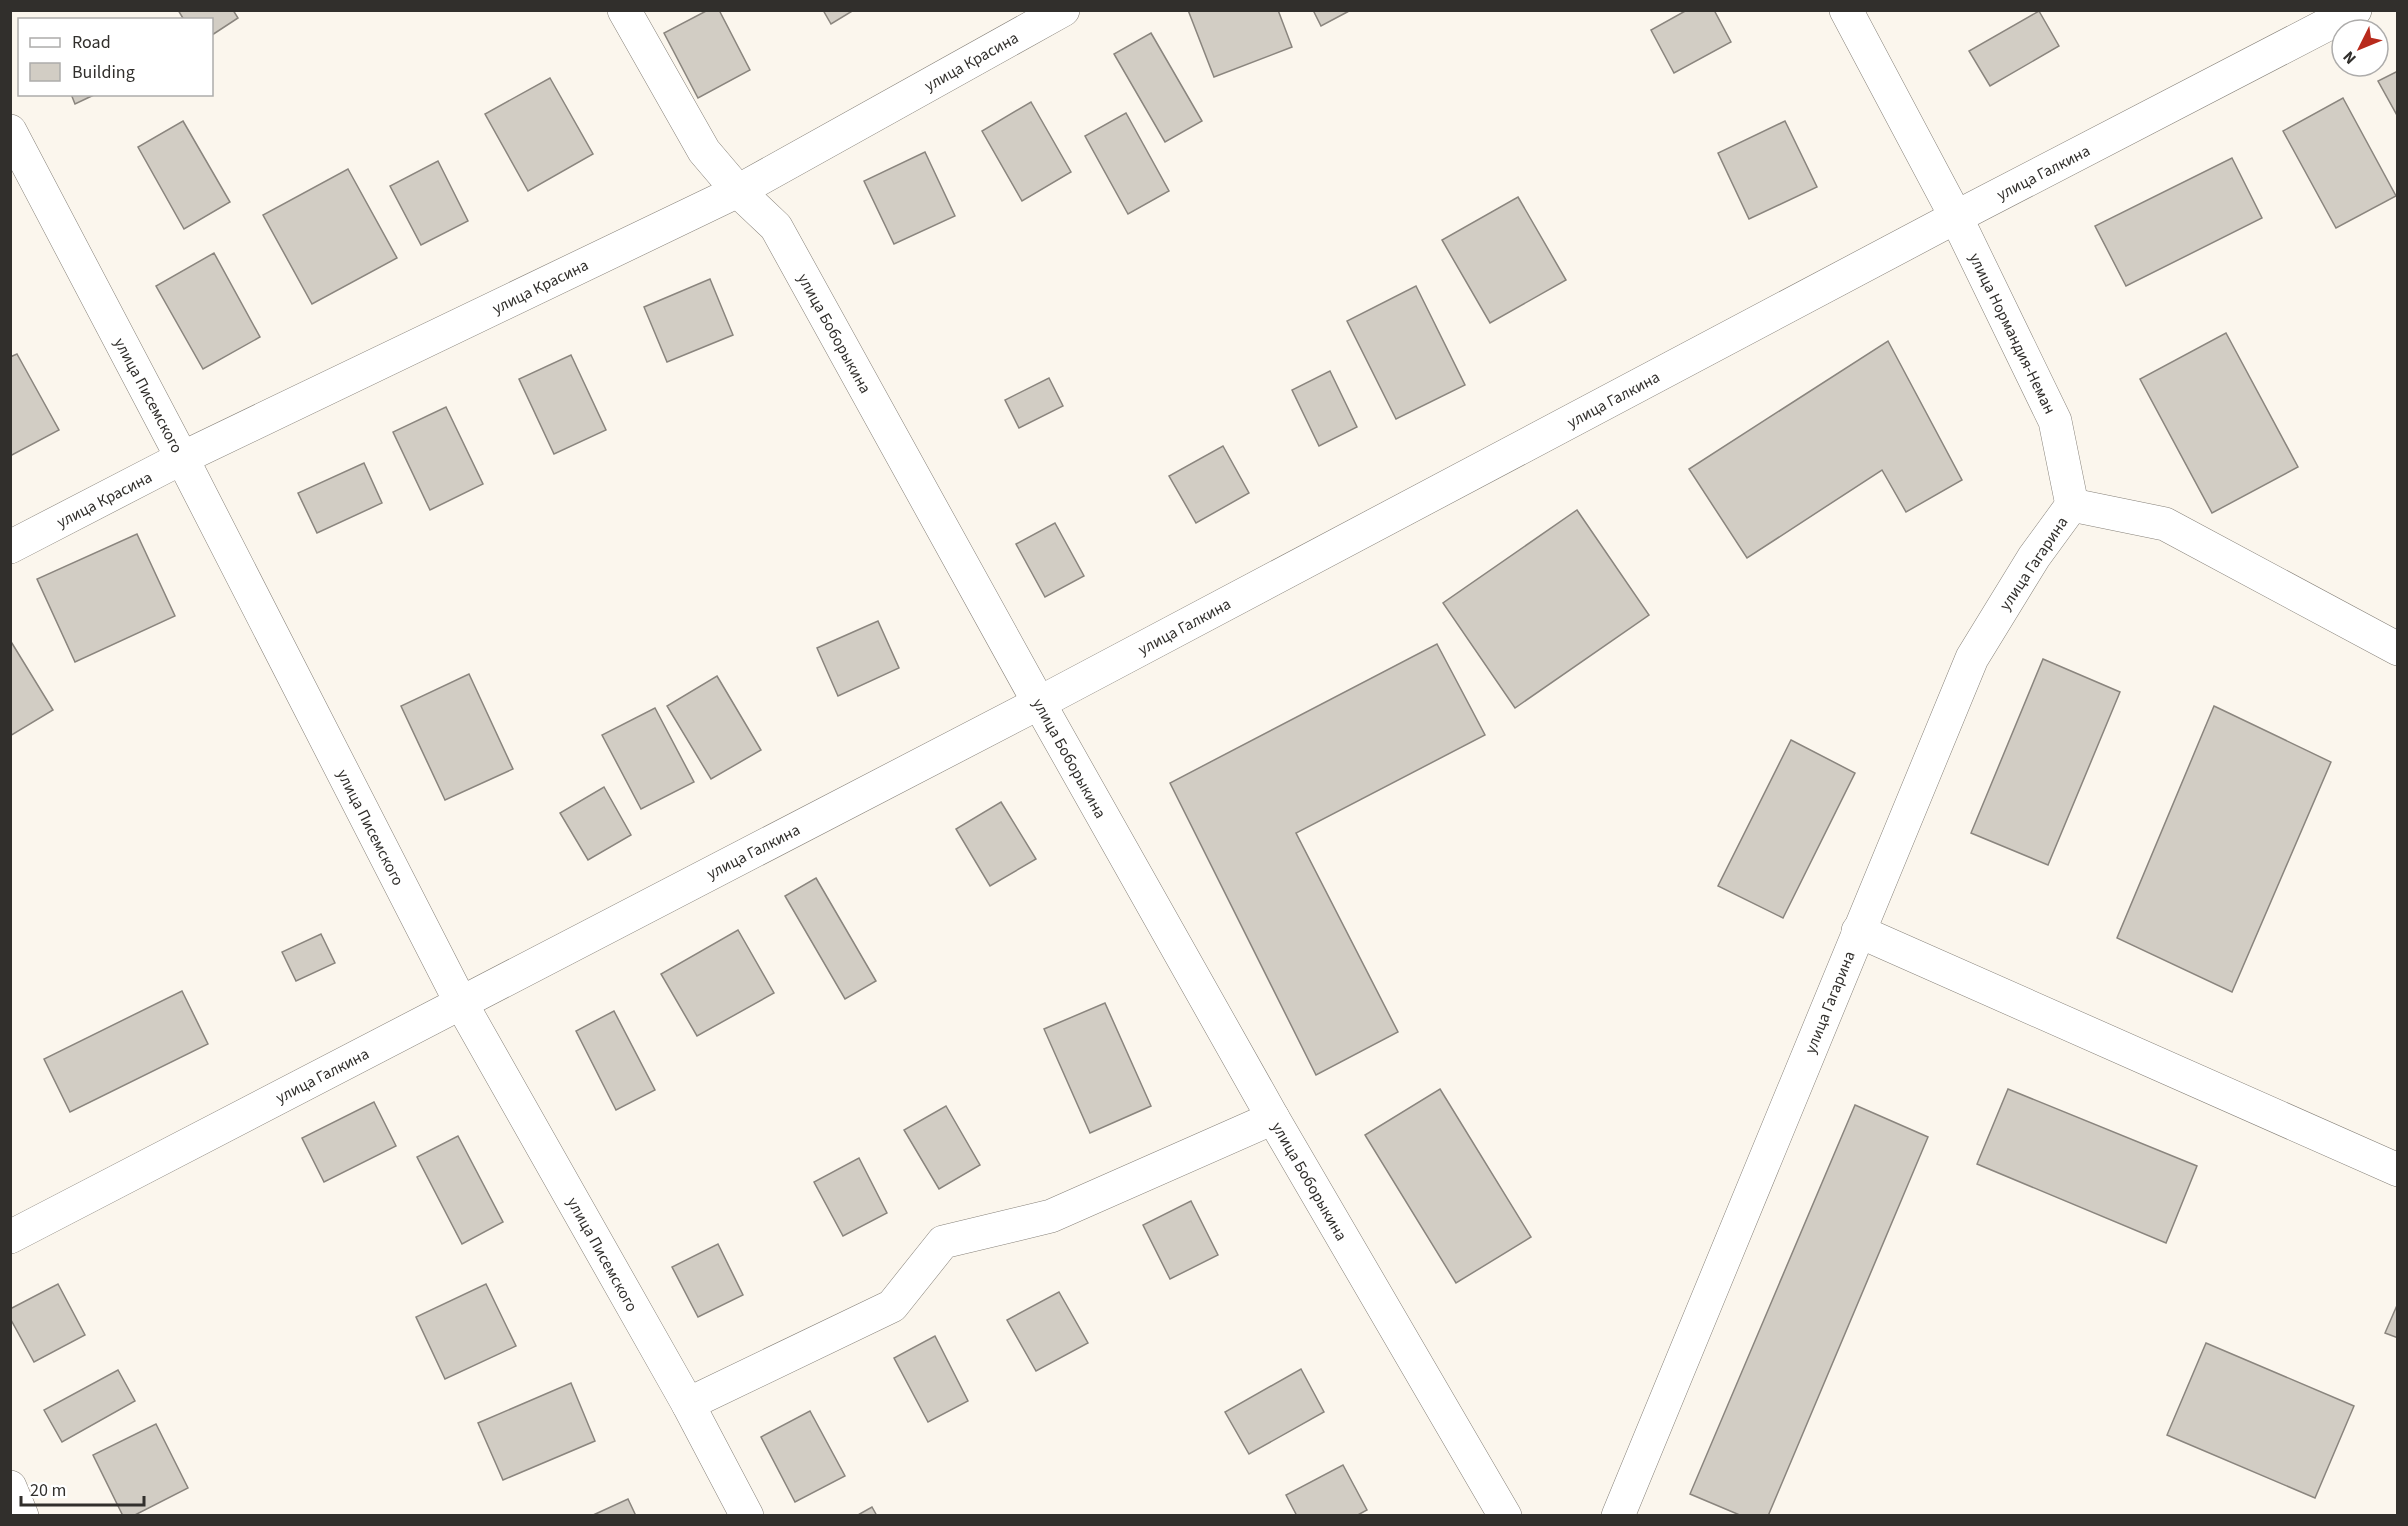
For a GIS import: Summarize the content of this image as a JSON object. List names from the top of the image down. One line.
{"streets":{"street":["улица Красина","улица Галкина","улица Боборыкина","улица Нормандия-Неман","улица Писемского","улица Гагарина"]},"crossings":[["улица Красина","улица Боборыкина"],["улица Красина","улица Писемского"],["улица Галкина","улица Боборыкина"],["улица Галкина","улица Нормандия-Неман"],["улица Галкина","улица Писемского"],["улица Нормандия-Неман","улица Гагарина"]],"legend":["Road","Building"],"scale_bar":"20 m","north":"bottom left"}
